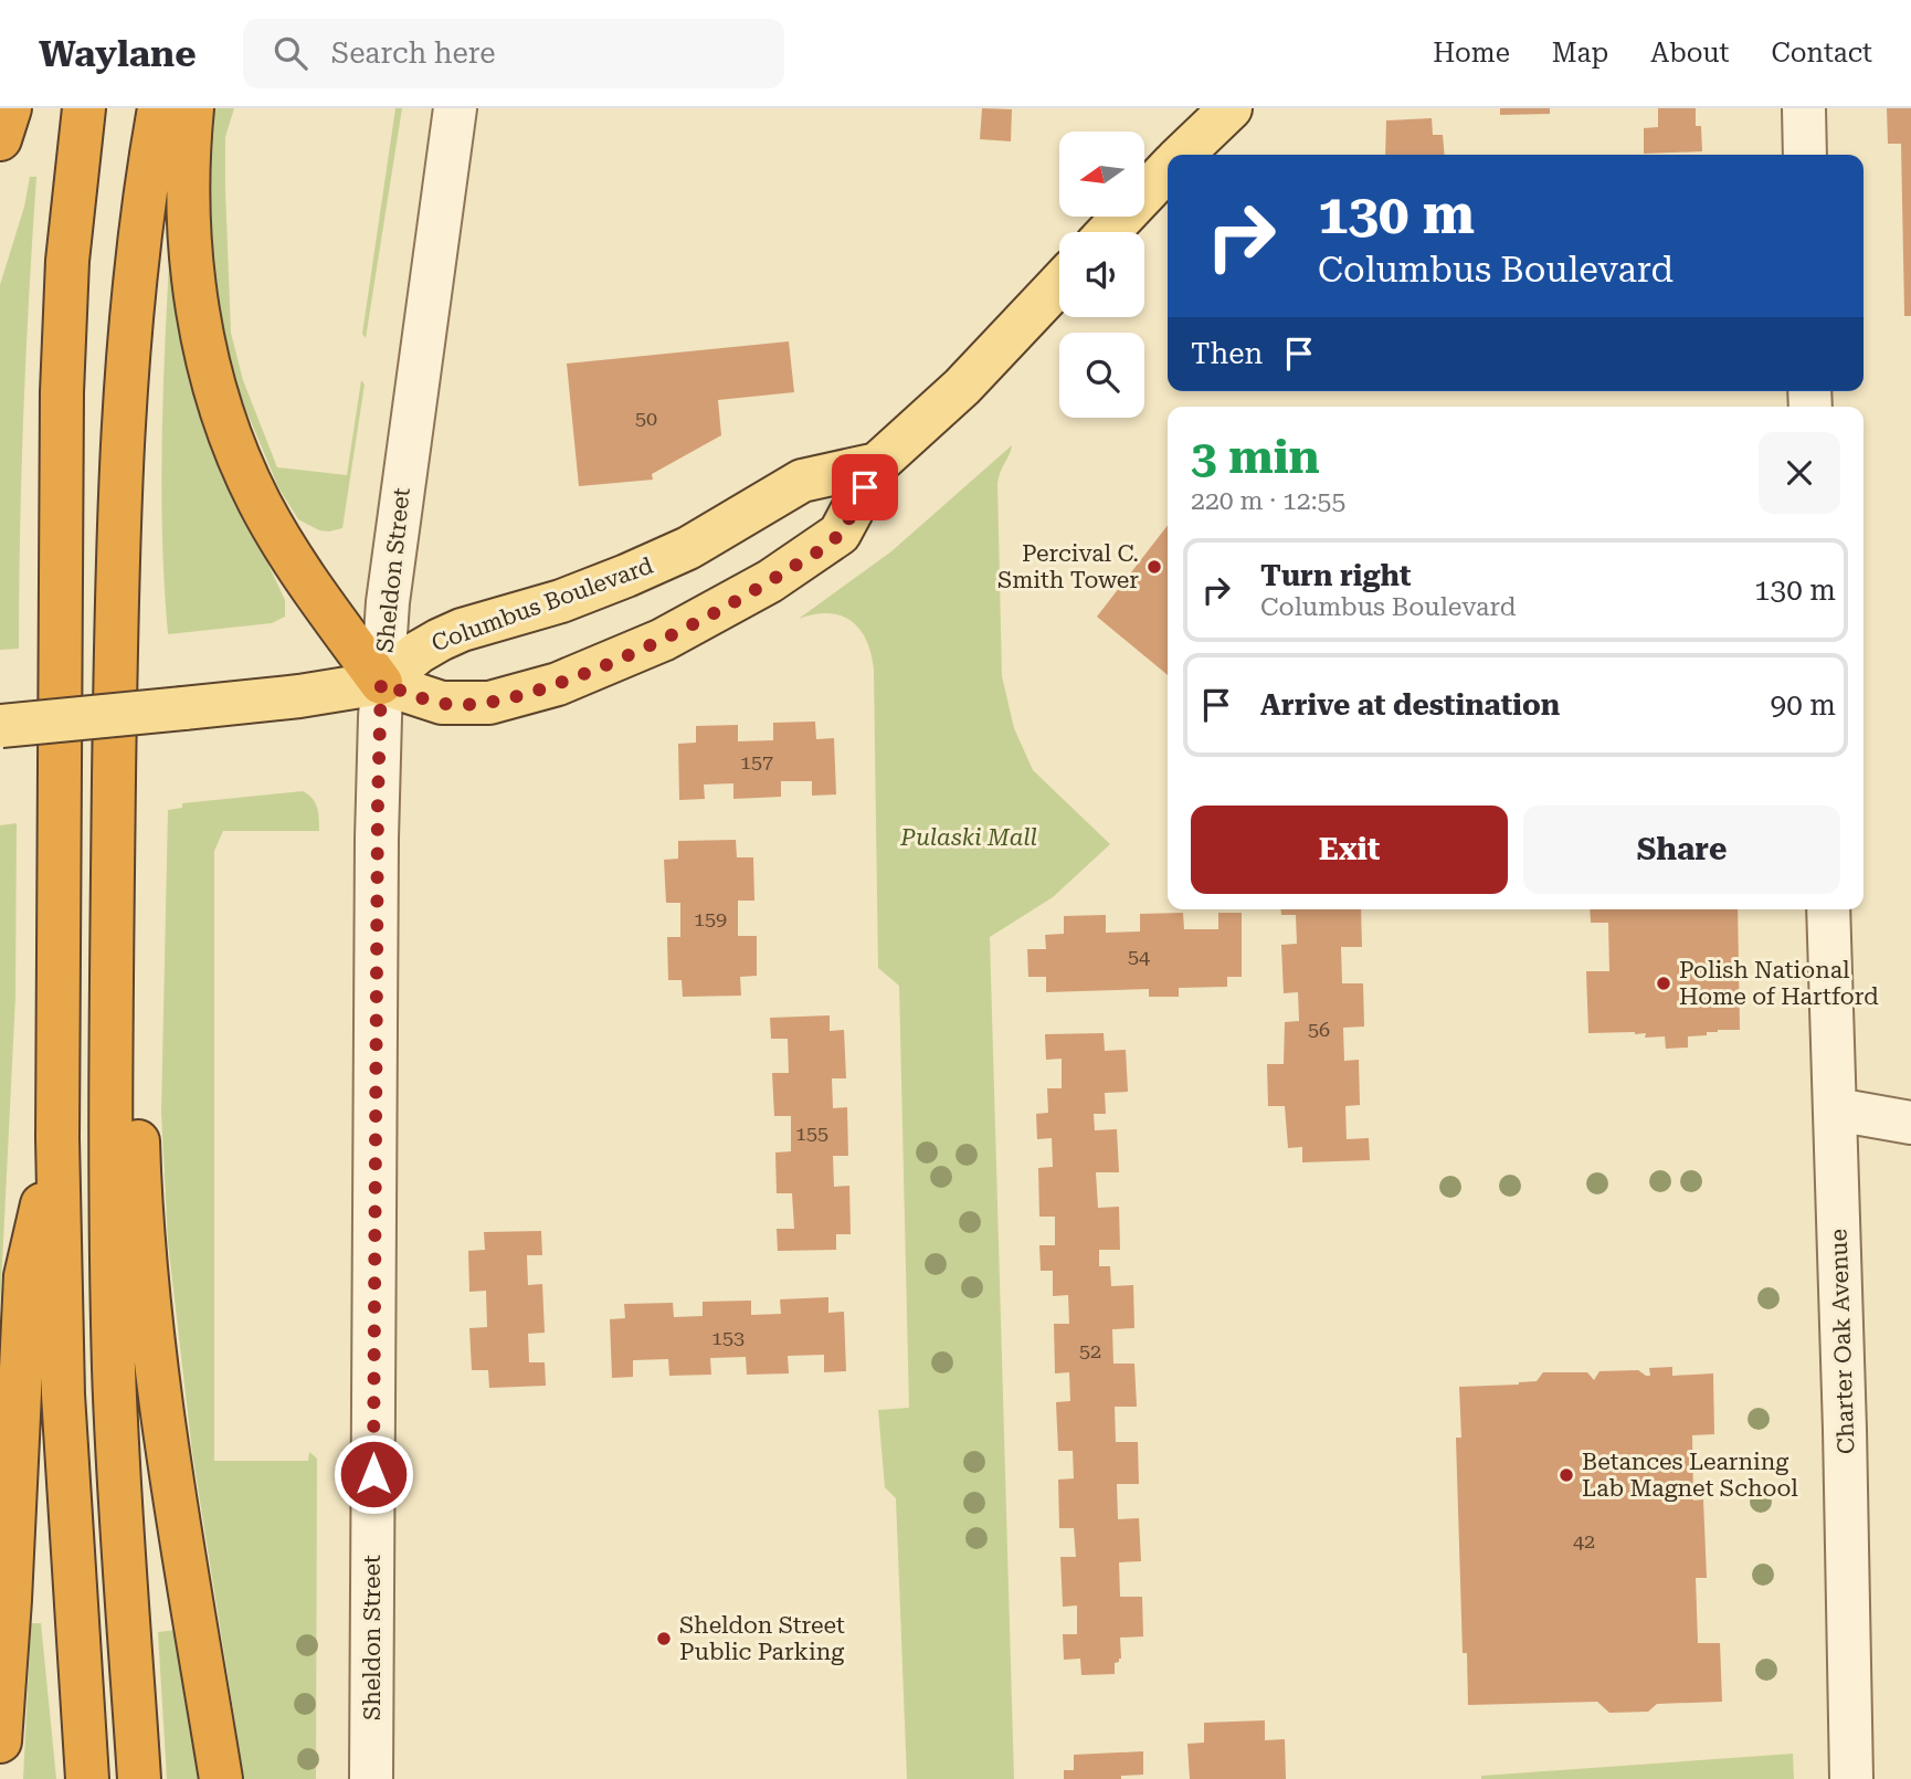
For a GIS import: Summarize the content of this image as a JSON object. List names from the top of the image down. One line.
{"streets":{"main road":["Columbus Boulevard"],"street":["Sheldon Street","Charter Oak Avenue"]},"crossings":[["Sheldon Street","Columbus Boulevard"]],"parks":["Pulaski Mall"],"places":["Percival C. Smith Tower","Polish National Home of Hartford","Betances Learning Lab Magnet School","Sheldon Street Public Parking"],"house_numbers":["50","157","159","54","56","155","153","52","42"],"north":"left","page":{"header":"Waylane","search":"Search here","nav":["Home","Map","About","Contact"],"turn":["130 m","Columbus Boulevard"],"then":"Then","heading":["3 min","220 m · 12:55"],"list":[{"name":"Turn right","note":"Columbus Boulevard","value":"130 m"},{"name":"Arrive at destination","value":"90 m"}],"buttons":["Exit","Share"]}}
